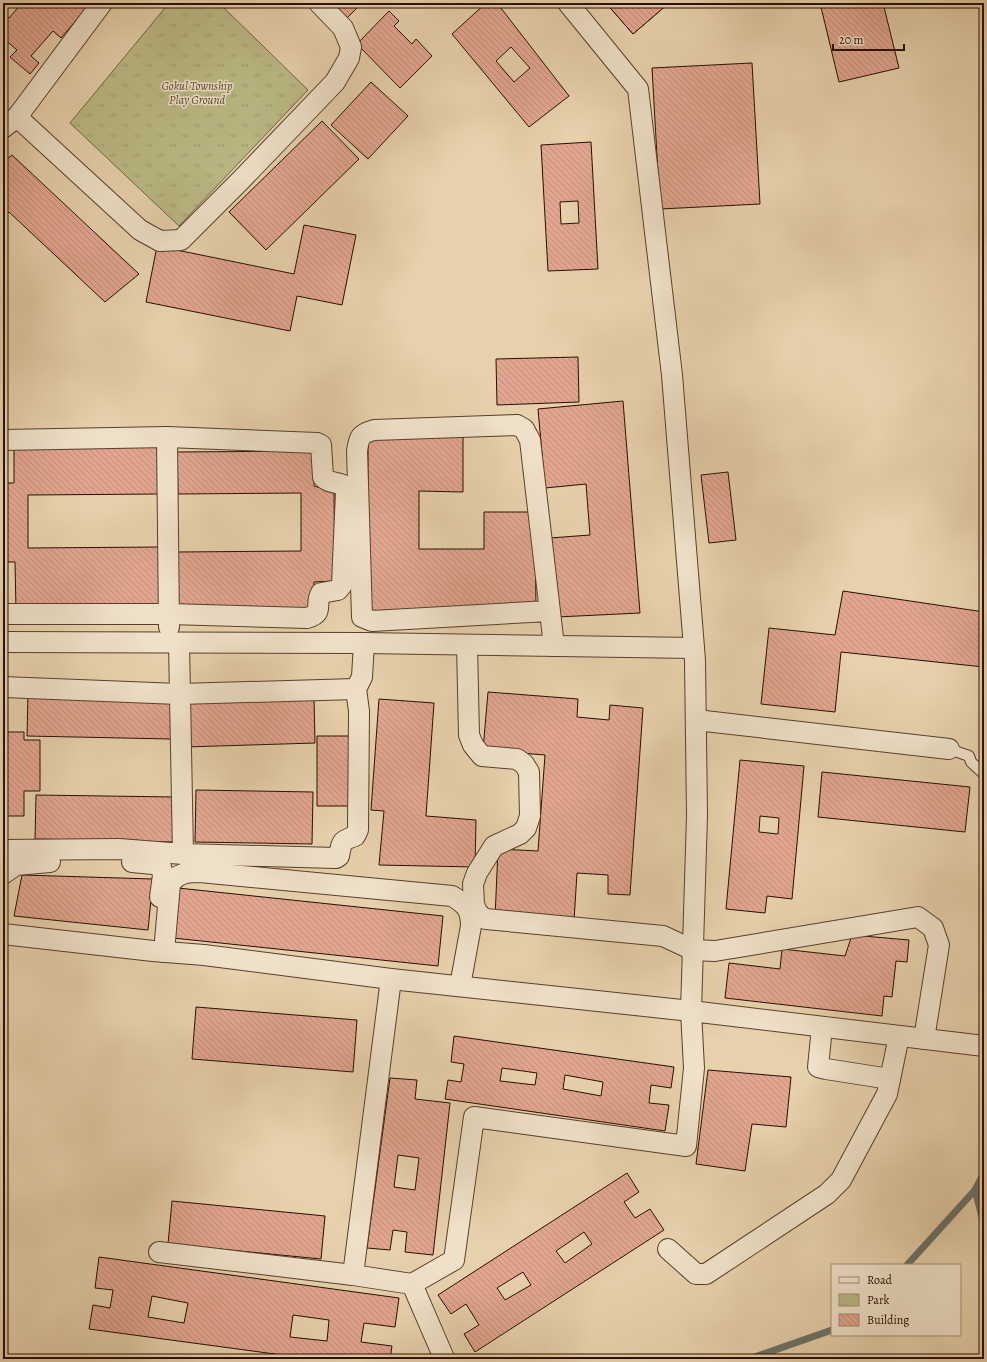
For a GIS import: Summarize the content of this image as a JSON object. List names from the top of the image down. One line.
{"parks":["Gokul Township Play Ground"],"legend":["Road","Park","Building"],"scale_bar":"20 m"}
